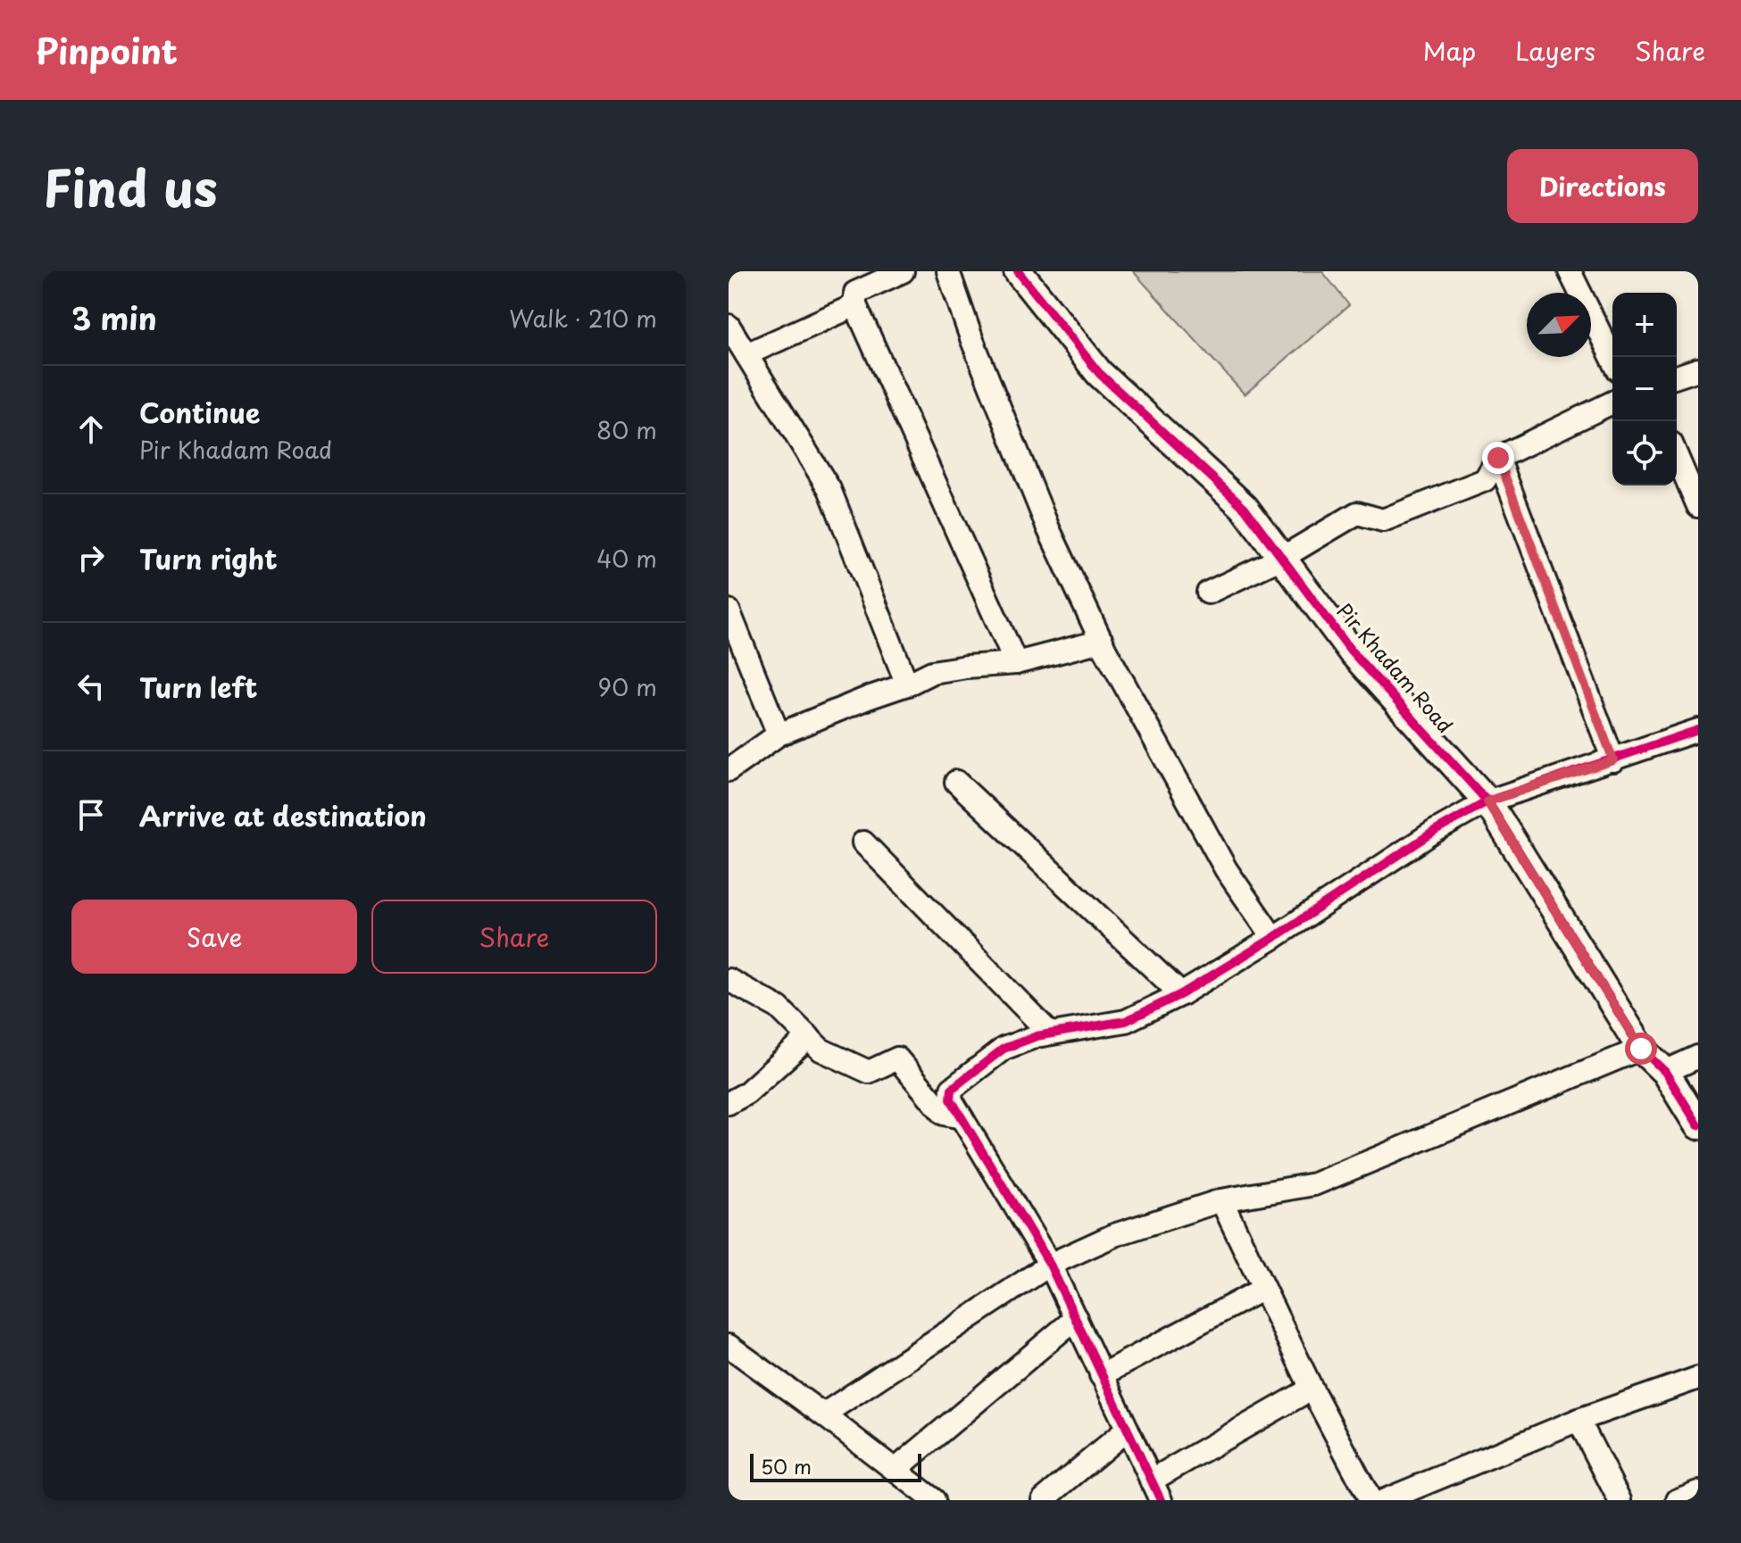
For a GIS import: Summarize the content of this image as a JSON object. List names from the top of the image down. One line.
{"streets":{"street":["Pir Khadam Road"]},"scale_bar":"50 m","north":"top right","page":{"header":"Pinpoint","nav":["Map","Layers","Share"],"title":"Find us","buttons":["Directions",["Save","Share"]],"heading":["3 min","Walk · 210 m"],"map_buttons":["+","−"],"list":[["Continue","Pir Khadam Road","80 m"],["Turn right","40 m"],["Turn left","90 m"],"Arrive at destination"],"scale":"50 m"}}
